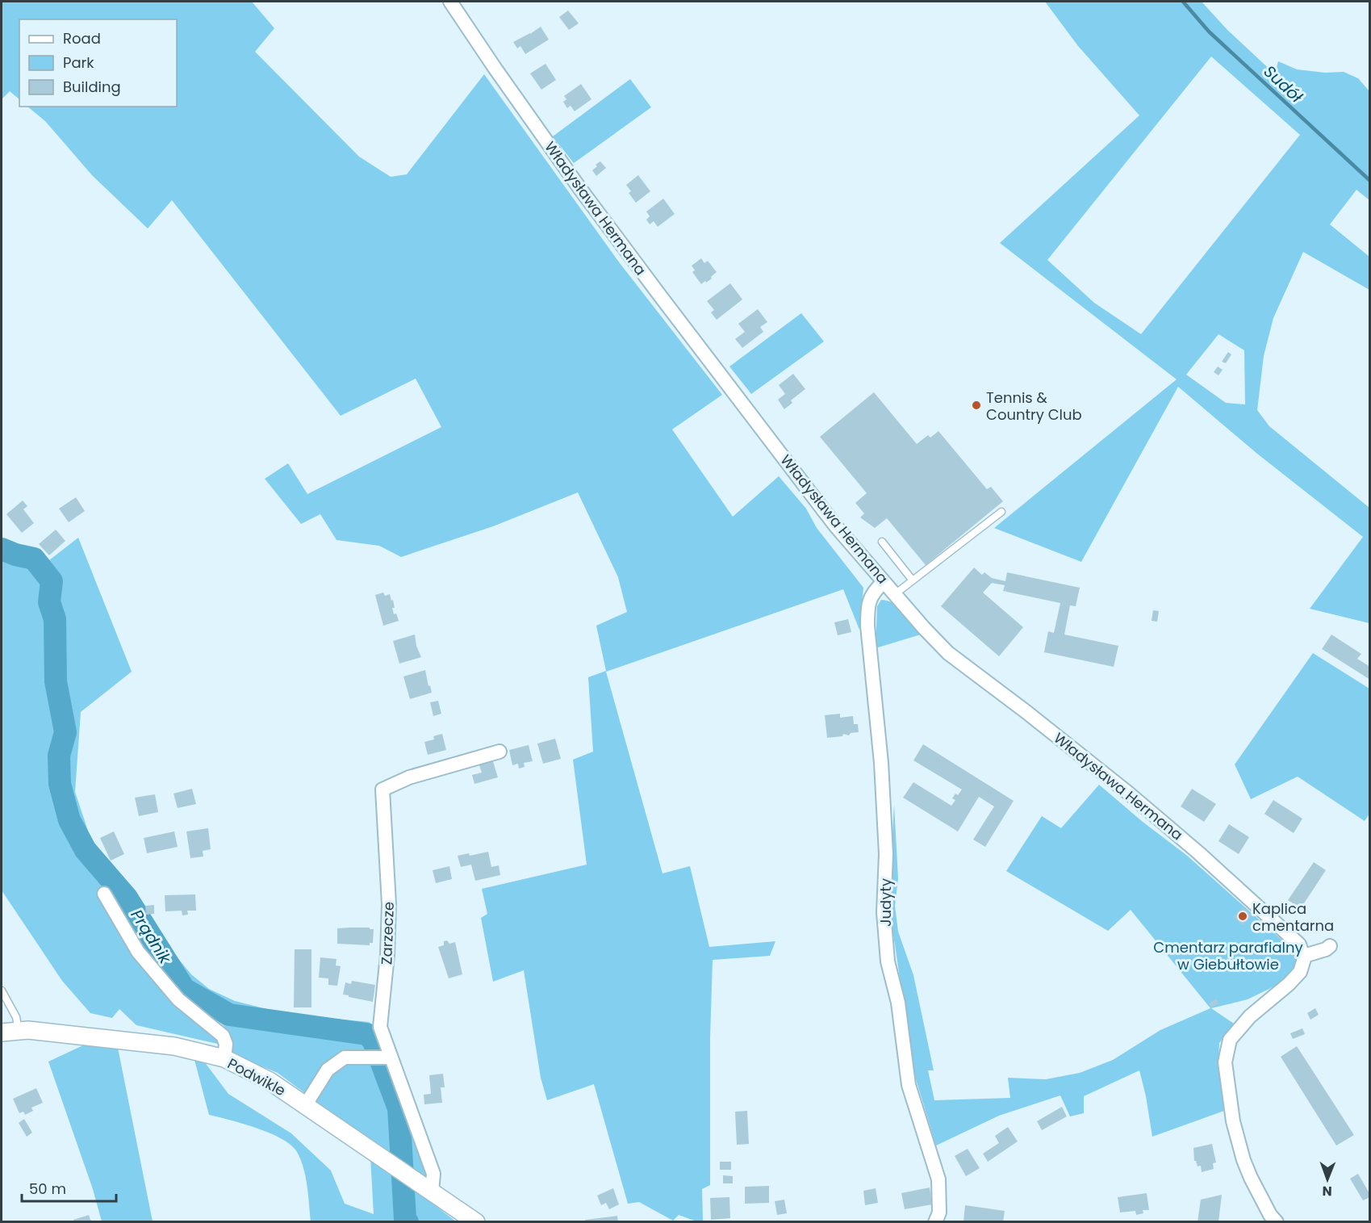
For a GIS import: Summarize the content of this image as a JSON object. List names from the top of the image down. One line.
{"streets":{"street":["Władysława Hermana","Judyty","Zarzecze","Podwikle"]},"crossings":[["Władysława Hermana","Judyty"],["Zarzecze","Podwikle"]],"water":["Sudół","Prądnik"],"parks":["Cmentarz parafialny w Giebułtowie"],"places":["Tennis & Country Club","Kaplica cmentarna"],"legend":["Road","Park","Building"],"scale_bar":"50 m","north":"bottom"}
